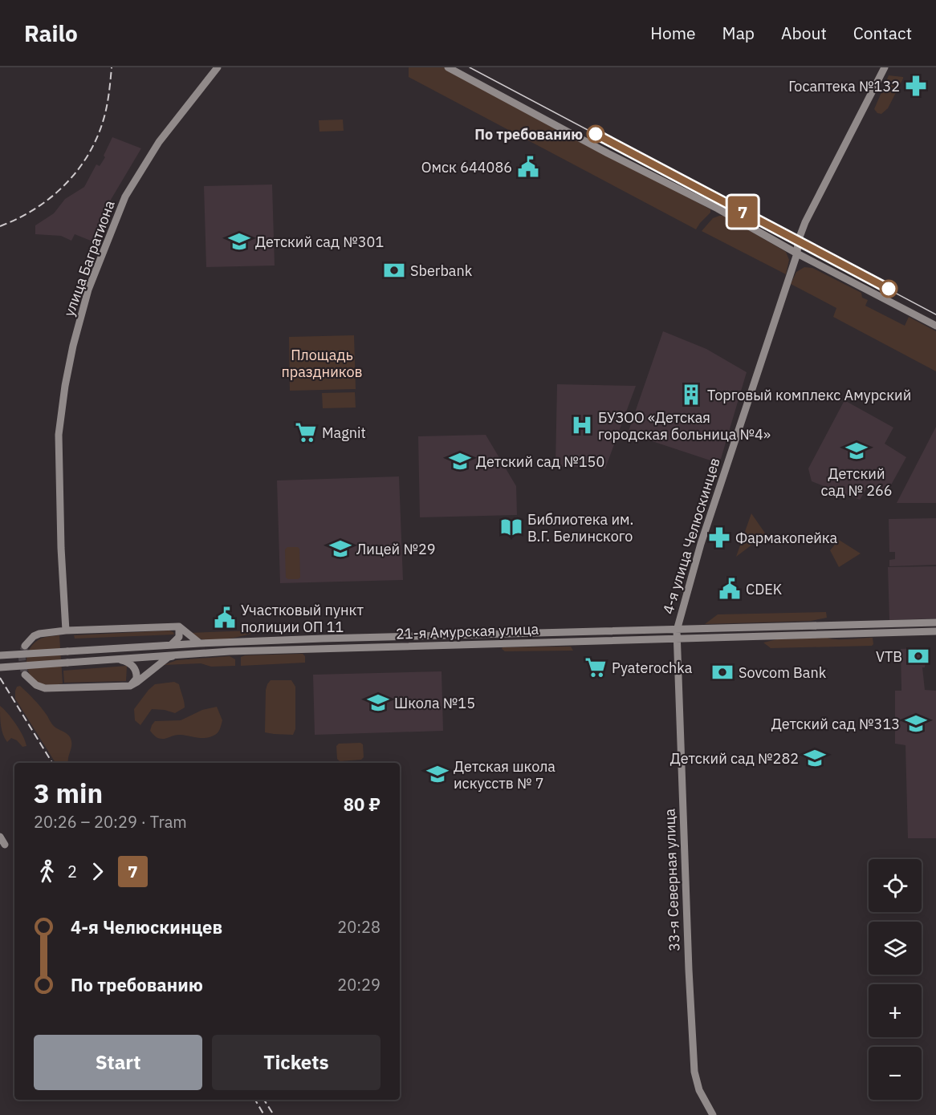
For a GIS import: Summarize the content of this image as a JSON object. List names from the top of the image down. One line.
{"streets":{"main road":["улица Багратиона","4-я улица Челюскинцев","21-я Амурская улица","33-я Северная улица"]},"crossings":[["4-я улица Челюскинцев","21-я Амурская улица"],["4-я улица Челюскинцев","33-я Северная улица"],["21-я Амурская улица","33-я Северная улица"]],"parks":["Площадь праздников"],"places":{"pharmacy":["Госаптека №132","Фармакопейка"],"other":["По требованию"],"public building":["Омск 644086","CDEK","Участковый пункт полиции ОП 11"],"school or university":["Детский сад №301","Детский сад № 266","Детский сад №150","Лицей №29","Школа №15","Детский сад №313","Детский сад №282","Детская школа искусств № 7"],"bank":["Sberbank","VTB","Sovcom Bank"],"building":["Торговый комплекс Амурский"],"hospital":["БУЗОО «Детская городская больница №4»"],"supermarket":["Magnit","Pyaterochka"],"library":["Библиотека им. В.Г. Белинского"]},"lines":["tram line 7"],"page":{"header":"Railo","nav":["Home","Map","About","Contact"],"on_map":"7","heading":["3 min","20:26 – 20:29 · Tram","80 ₽"],"legs":["2","7"],"map_buttons":["+","−"],"list":[{"name":"4-я Челюскинцев","value":"20:28"},{"name":"По требованию","value":"20:29"}],"buttons":["Start","Tickets"]}}
